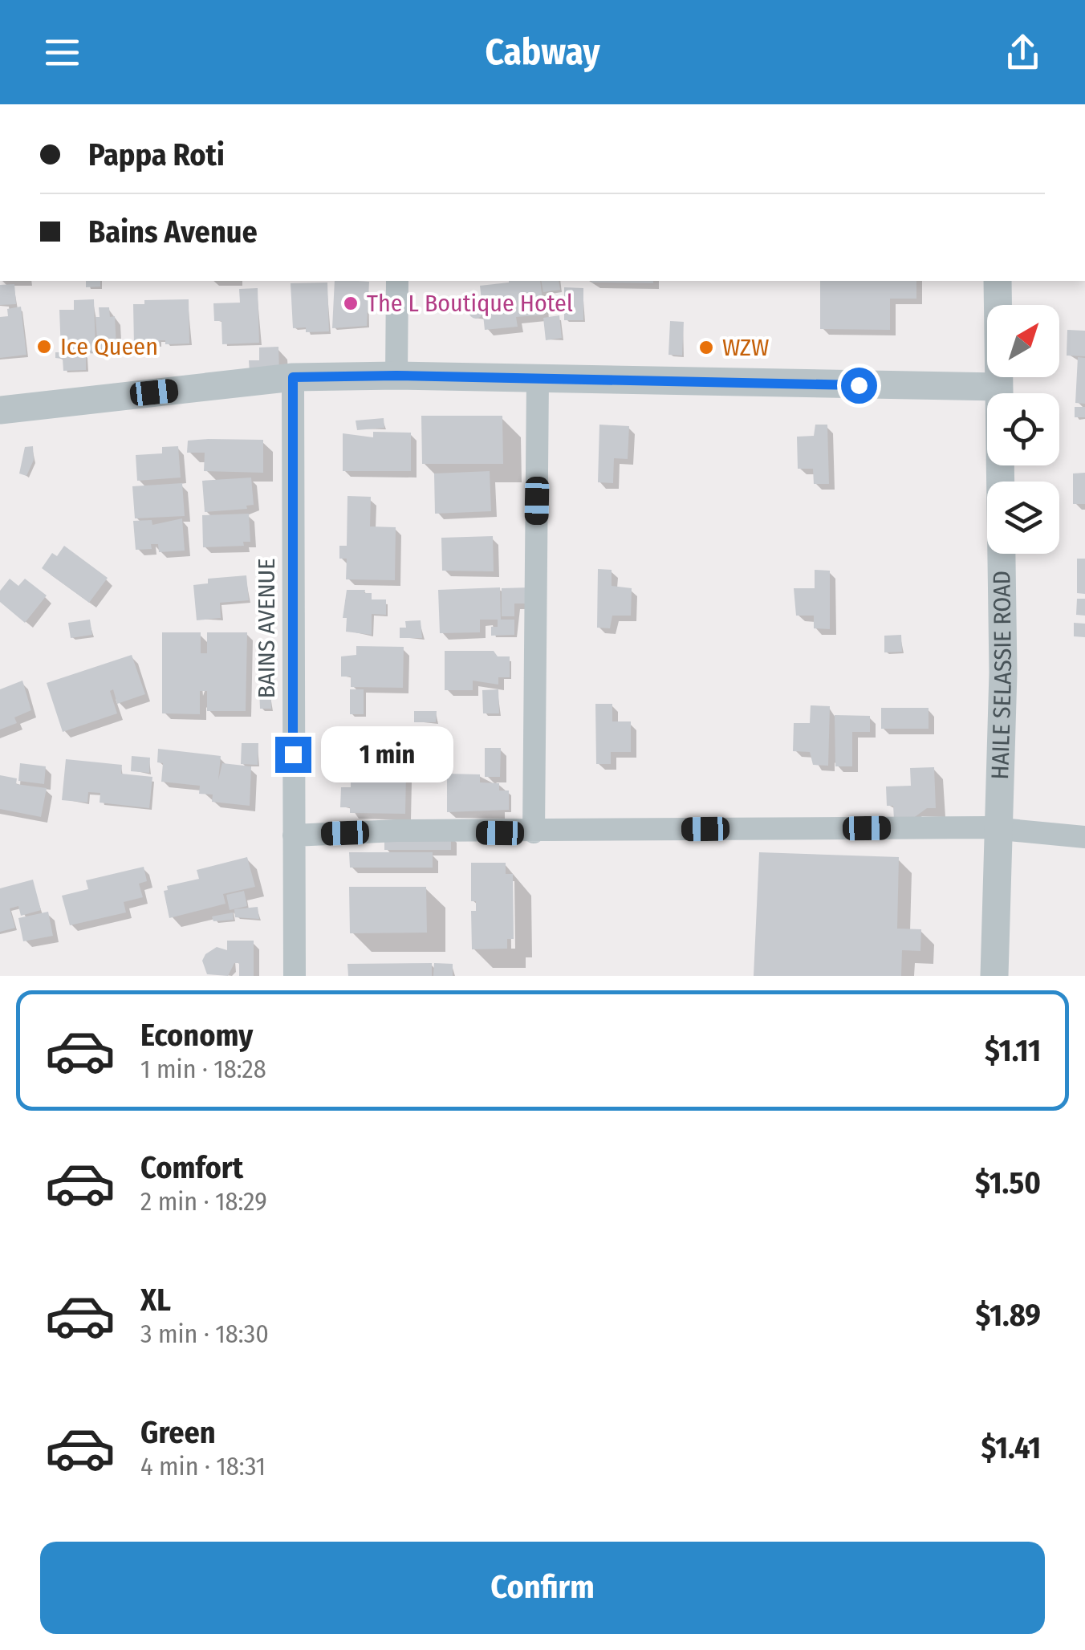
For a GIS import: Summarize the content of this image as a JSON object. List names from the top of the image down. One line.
{"streets":{"street":["BAINS AVENUE","HAILE SELASSIE ROAD"]},"places":["The L Boutique Hotel","Ice Queen","WZW"],"north":"top right","page":{"header":"Cabway","banner":["Pappa Roti","Bains Avenue"],"bubble":"1 min","list":[{"name":"Economy","note":"1 min · 18:28","value":"$1.11"},{"name":"Comfort","note":"2 min · 18:29","value":"$1.50"},{"name":"XL","note":"3 min · 18:30","value":"$1.89"},{"name":"Green","note":"4 min · 18:31","value":"$1.41"}],"buttons":"Confirm"}}
